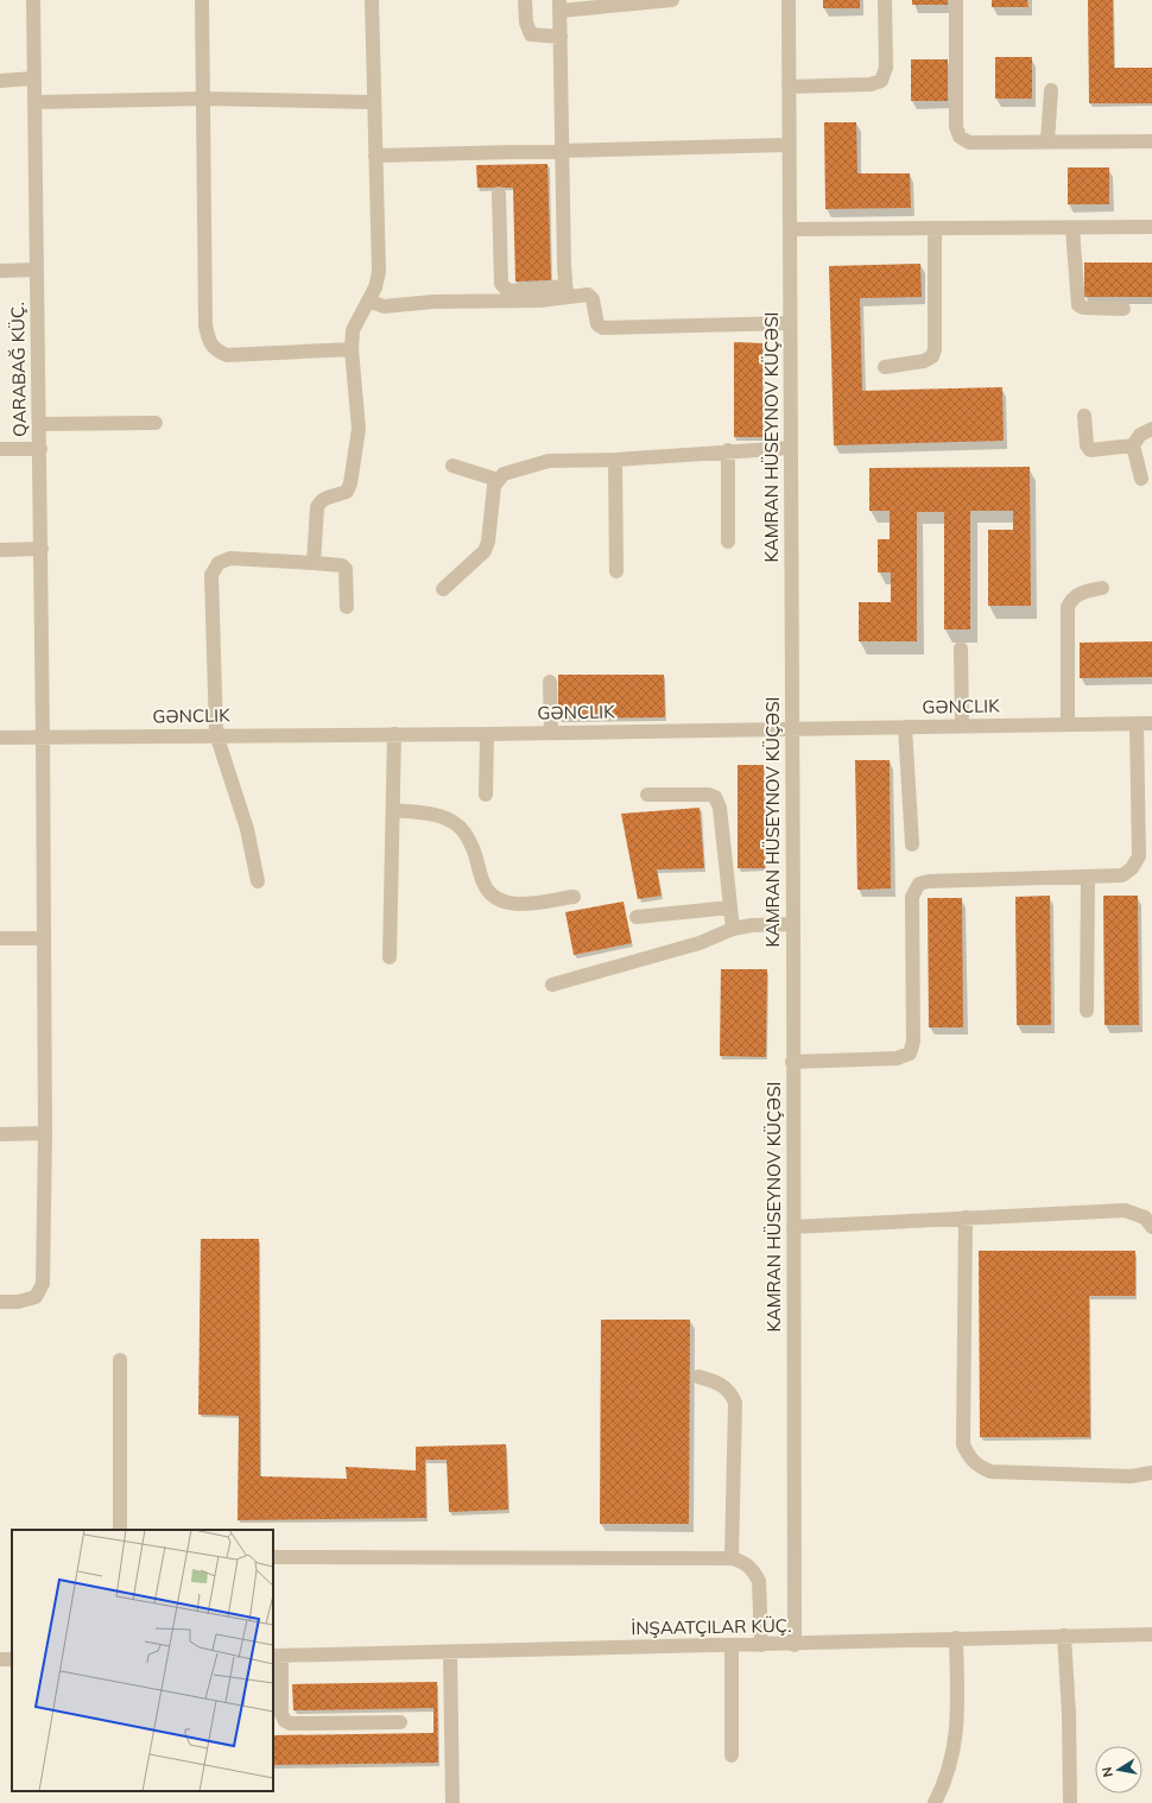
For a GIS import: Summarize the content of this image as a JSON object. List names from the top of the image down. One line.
{"streets":{"street":["QARABAĞ KÜÇ.","KAMRAN HÜSEYNOV KÜÇƏSI","GƏNCLIK"]},"crossings":[["QARABAĞ KÜÇ.","GƏNCLIK"],["KAMRAN HÜSEYNOV KÜÇƏSI","GƏNCLIK"]],"north":"left"}
